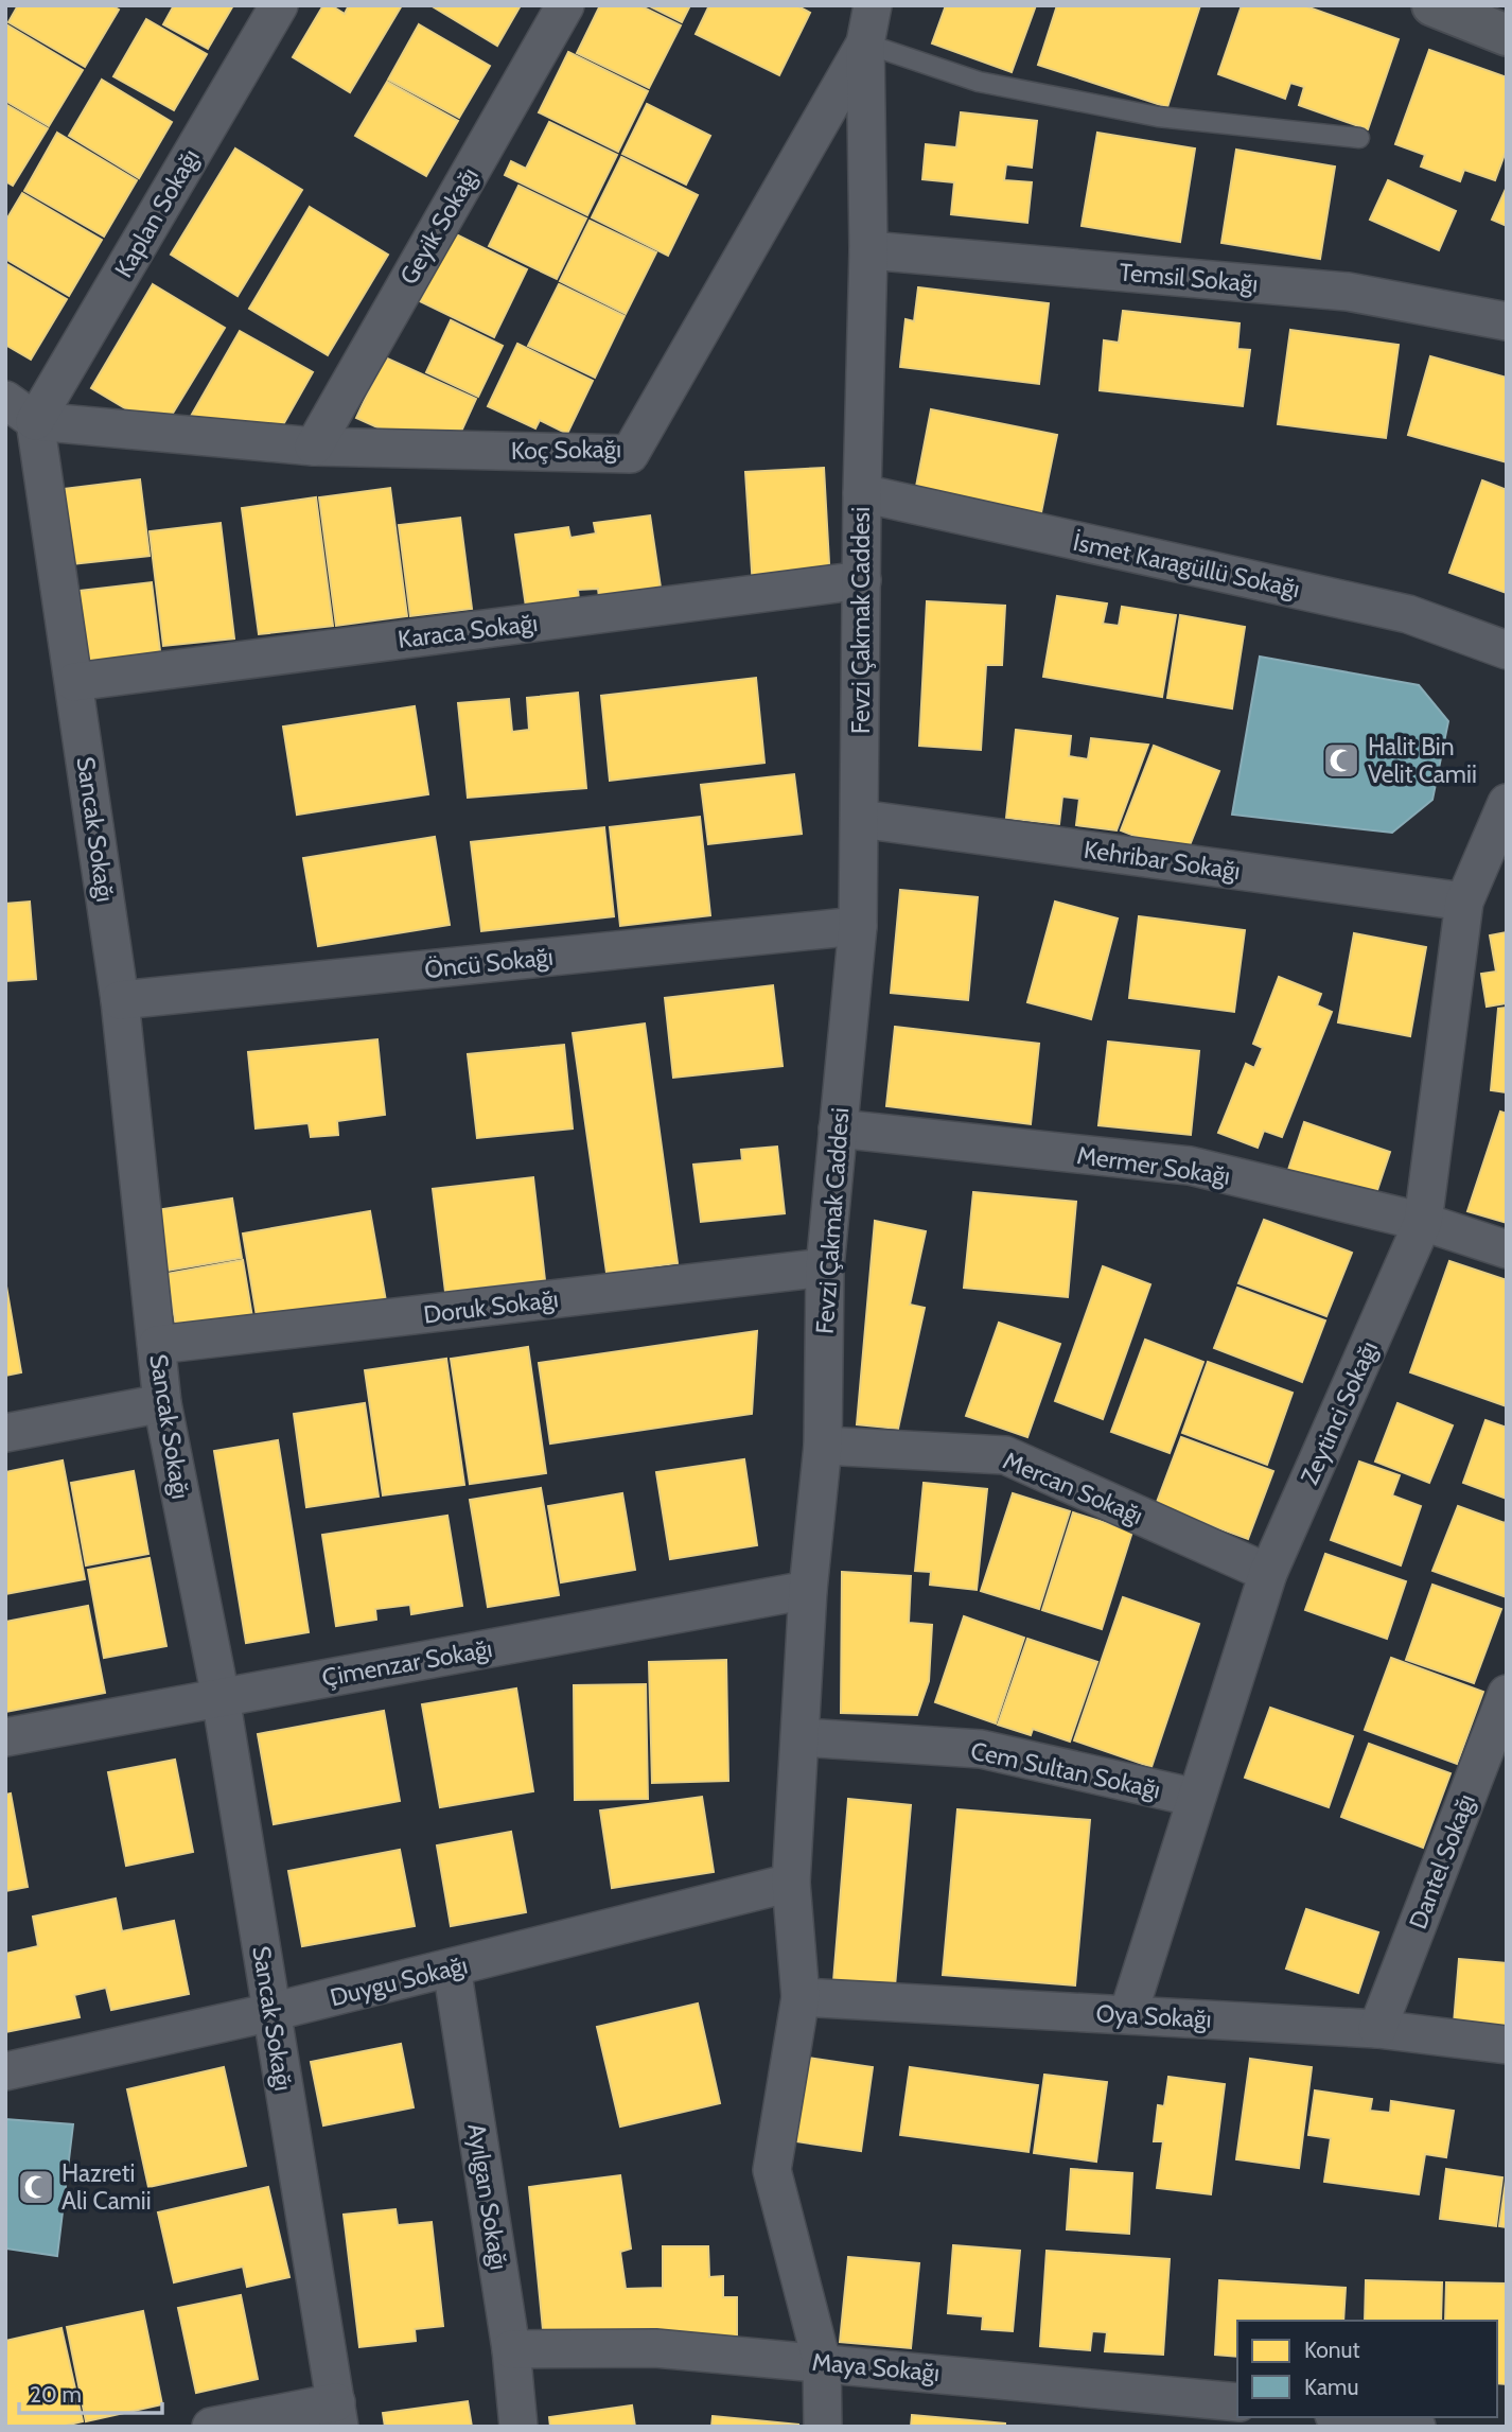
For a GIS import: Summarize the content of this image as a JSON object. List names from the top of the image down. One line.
{"streets":{"street":["Kaplan Sokağı","Geyik Sokağı","Temsil Sokağı","Koç Sokağı","İsmet Karagüllü Sokağı","Fevzi Çakmak Caddesi","Karaca Sokağı","Sancak Sokağı","Kehribar Sokağı","Öncü Sokağı","Mermer Sokağı","Doruk Sokağı","Zeytinci Sokağı","Mercan Sokağı","Çimenzar Sokağı","Cem Sultan Sokağı","Dantel Sokağı","Duygu Sokağı","Oya Sokağı","Ayılgan Sokağı","Maya Sokağı"]},"crossings":[["Kaplan Sokağı","Koç Sokağı"],["Kaplan Sokağı","Sancak Sokağı"],["Geyik Sokağı","Koç Sokağı"],["Temsil Sokağı","Fevzi Çakmak Caddesi"],["Koç Sokağı","Fevzi Çakmak Caddesi"],["Koç Sokağı","Sancak Sokağı"],["İsmet Karagüllü Sokağı","Fevzi Çakmak Caddesi"],["Fevzi Çakmak Caddesi","Karaca Sokağı"],["Fevzi Çakmak Caddesi","Kehribar Sokağı"],["Fevzi Çakmak Caddesi","Öncü Sokağı"],["Fevzi Çakmak Caddesi","Mermer Sokağı"],["Fevzi Çakmak Caddesi","Doruk Sokağı"],["Fevzi Çakmak Caddesi","Mercan Sokağı"],["Fevzi Çakmak Caddesi","Çimenzar Sokağı"],["Fevzi Çakmak Caddesi","Cem Sultan Sokağı"],["Fevzi Çakmak Caddesi","Duygu Sokağı"],["Fevzi Çakmak Caddesi","Oya Sokağı"],["Fevzi Çakmak Caddesi","Maya Sokağı"],["Karaca Sokağı","Sancak Sokağı"],["Sancak Sokağı","Öncü Sokağı"],["Sancak Sokağı","Doruk Sokağı"],["Sancak Sokağı","Çimenzar Sokağı"],["Sancak Sokağı","Duygu Sokağı"],["Kehribar Sokağı","Zeytinci Sokağı"],["Mermer Sokağı","Zeytinci Sokağı"],["Zeytinci Sokağı","Mercan Sokağı"],["Zeytinci Sokağı","Cem Sultan Sokağı"],["Zeytinci Sokağı","Oya Sokağı"],["Dantel Sokağı","Oya Sokağı"],["Duygu Sokağı","Ayılgan Sokağı"],["Ayılgan Sokağı","Maya Sokağı"]],"places":{"mosque":["Halit Bin Velit Camii","Hazreti Ali Camii"]},"legend":["Konut","Kamu"],"scale_bar":"20 m"}
